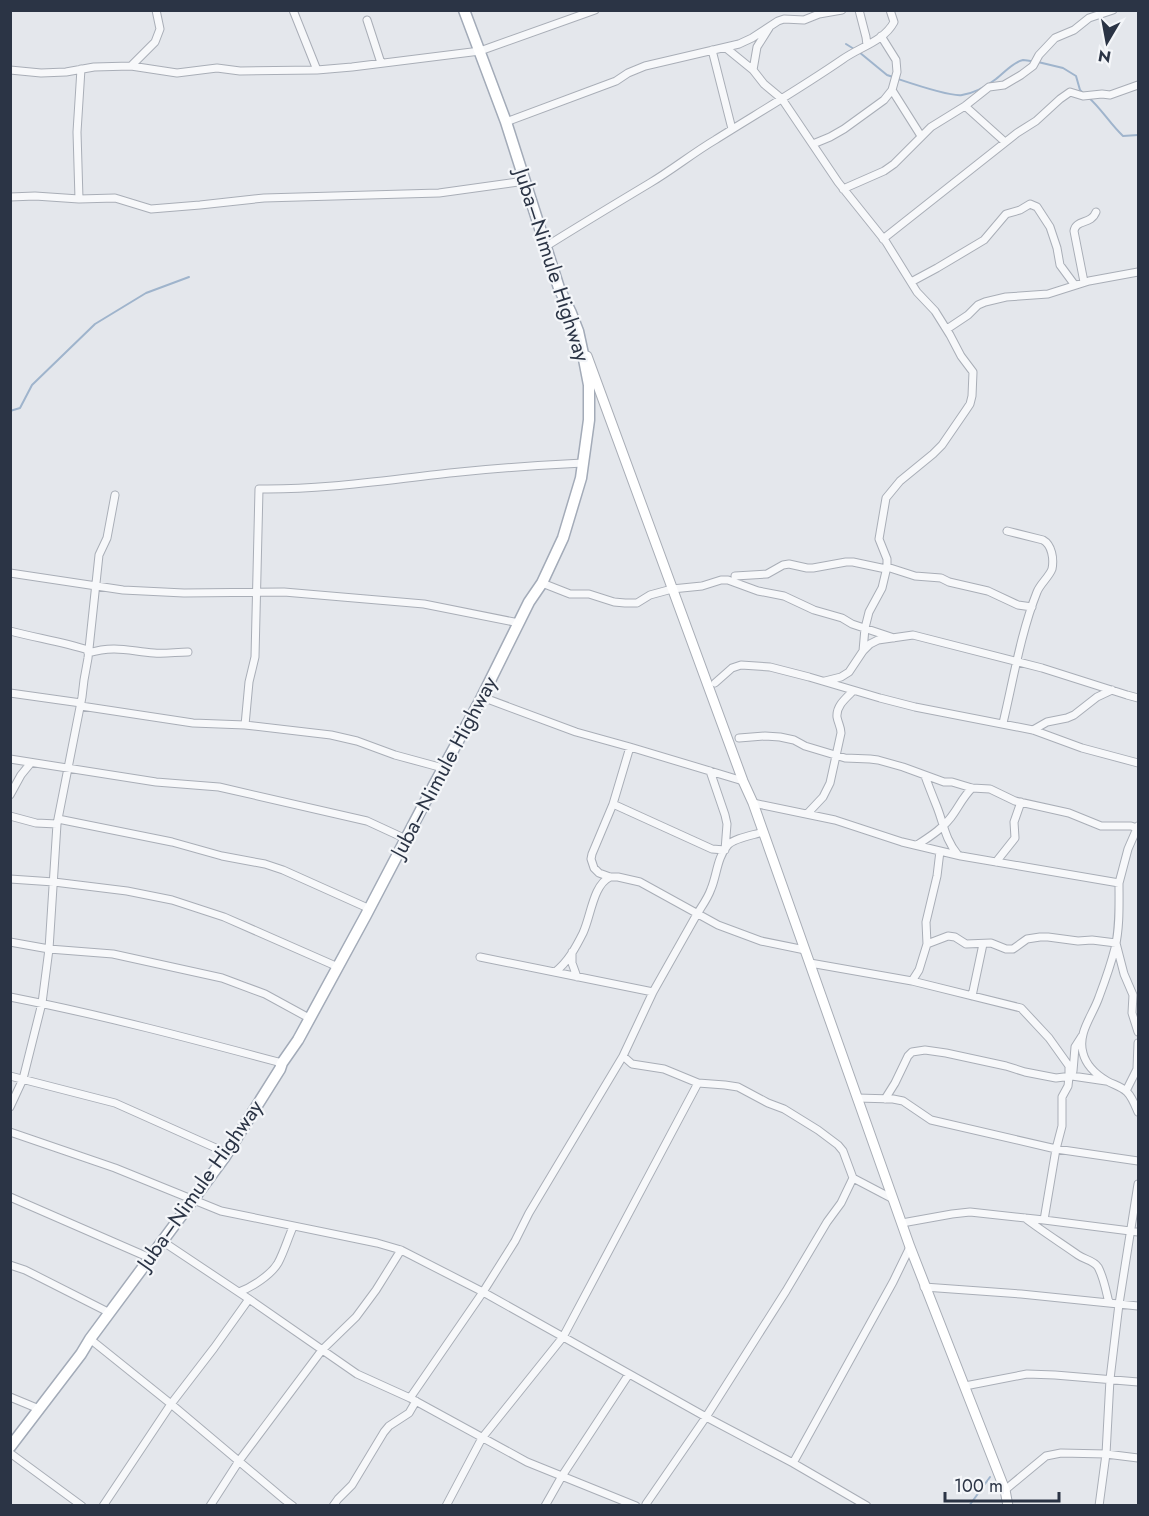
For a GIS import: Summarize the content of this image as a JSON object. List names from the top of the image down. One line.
{"streets":{"main road":["Juba–Nimule Highway"]},"scale_bar":"100 m","north":"bottom"}
